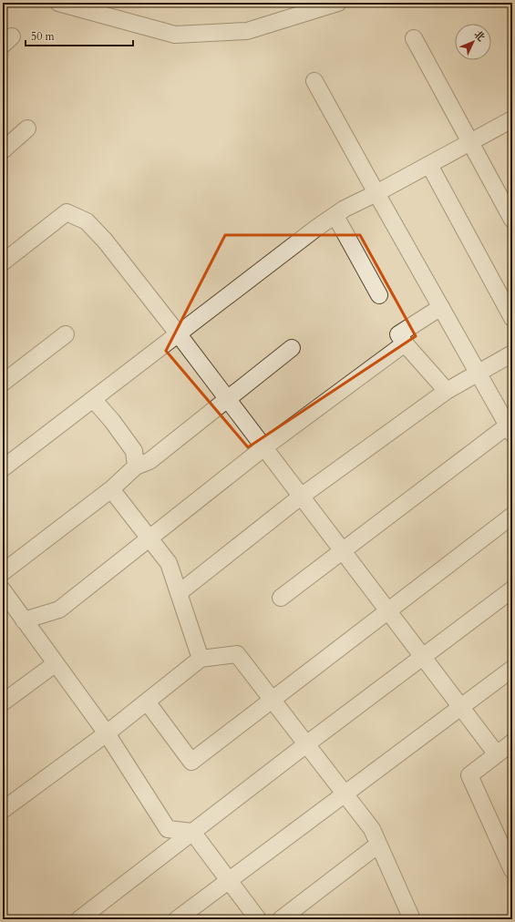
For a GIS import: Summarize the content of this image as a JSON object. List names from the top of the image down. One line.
{"scale_bar":"50 m","north":"top right"}
